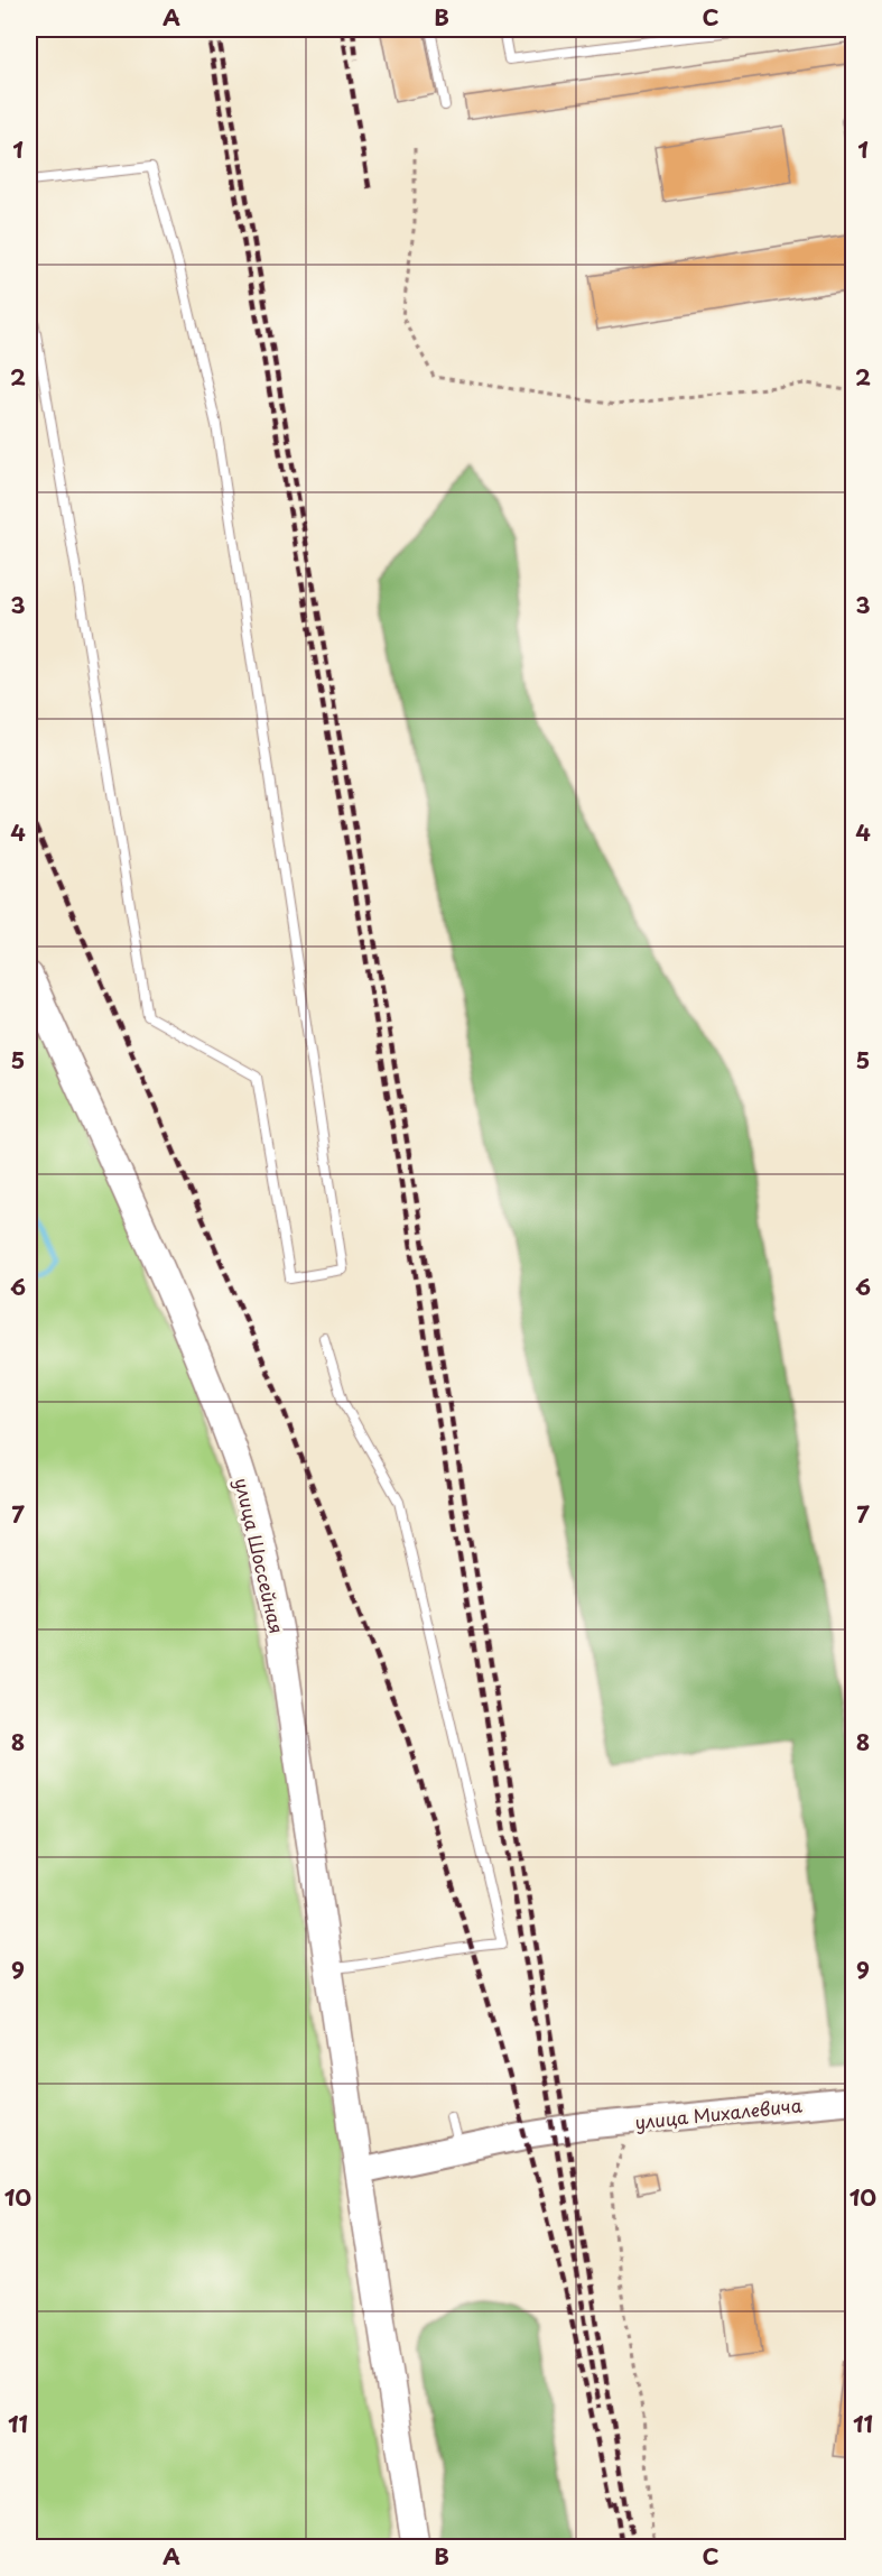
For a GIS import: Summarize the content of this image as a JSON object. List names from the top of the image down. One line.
{"streets":{"main road":["улица Шоссейная","улица Михалевича"]},"crossings":[["улица Шоссейная","улица Михалевича"]],"grid":{"columns":["A","B","C"],"rows":["1","2","3","4","5","6","7","8","9","10","11"]}}
